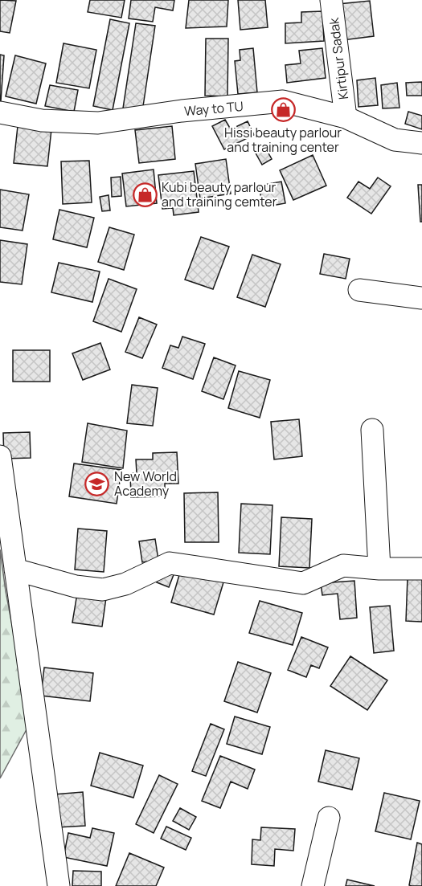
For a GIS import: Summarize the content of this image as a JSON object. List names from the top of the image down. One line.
{"streets":{"street":["Kirtipur Sadak","Way to TU"]},"crossings":[["Kirtipur Sadak","Way to TU"]],"places":{"shop":["Hissi beauty parlour and training center","Kubi beauty parlour and training cemter"],"school or university":["New World Academy"]}}
